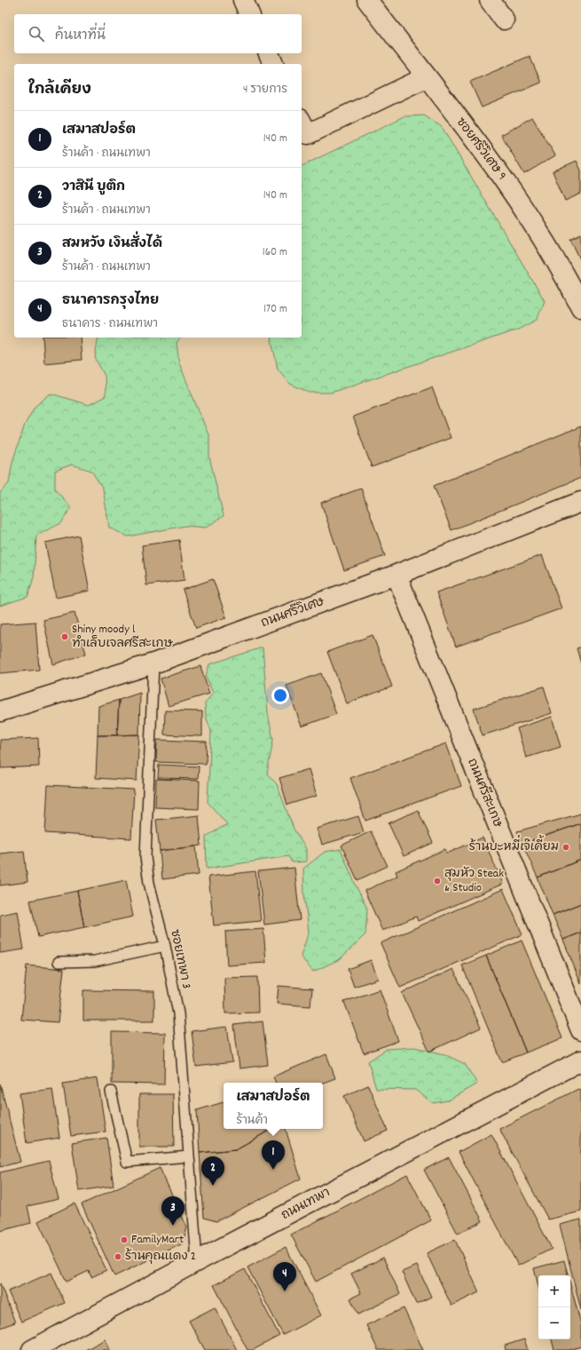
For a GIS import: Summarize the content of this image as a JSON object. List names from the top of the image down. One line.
{"streets":{"street":["ซอยศรีวิเศษ 9","ถนนศรีวิเศษ","ถนนศรีสะเกษ","ถนนเทพา"],"lane":["ซอยเทพา 3"]},"crossings":[["ถนนศรีวิเศษ","ถนนศรีสะเกษ"],["ถนนศรีวิเศษ","ซอยเทพา 3"],["ซอยเทพา 3","ถนนเทพา"]],"places":["Shiny moody l ทำเล็บเจลศรีสะเกษ","ร้านบะหมี่เจ๊เคี้ยม","สุมหัว Steak & Studio","FamilyMart","ร้านคุณแดง 2"],"page":{"search":"ค้นหาที่นี่","heading":["ใกล้เคียง","4 รายการ"],"list":[{"mark":"1","name":"เสมาสปอร์ต","note":"ร้านค้า · ถนนเทพา","value":"140 m"},{"mark":"2","name":"วาสินี บูติก","note":"ร้านค้า · ถนนเทพา","value":"140 m"},{"mark":"3","name":"สมหวัง เงินสั่งได้","note":"ร้านค้า · ถนนเทพา","value":"160 m"},{"mark":"4","name":"ธนาคารกรุงไทย","note":"ธนาคาร · ถนนเทพา","value":"170 m"}],"popup":["เสมาสปอร์ต","ร้านค้า"],"pins":["1","2","3","4"],"map_buttons":["+","−"]}}
